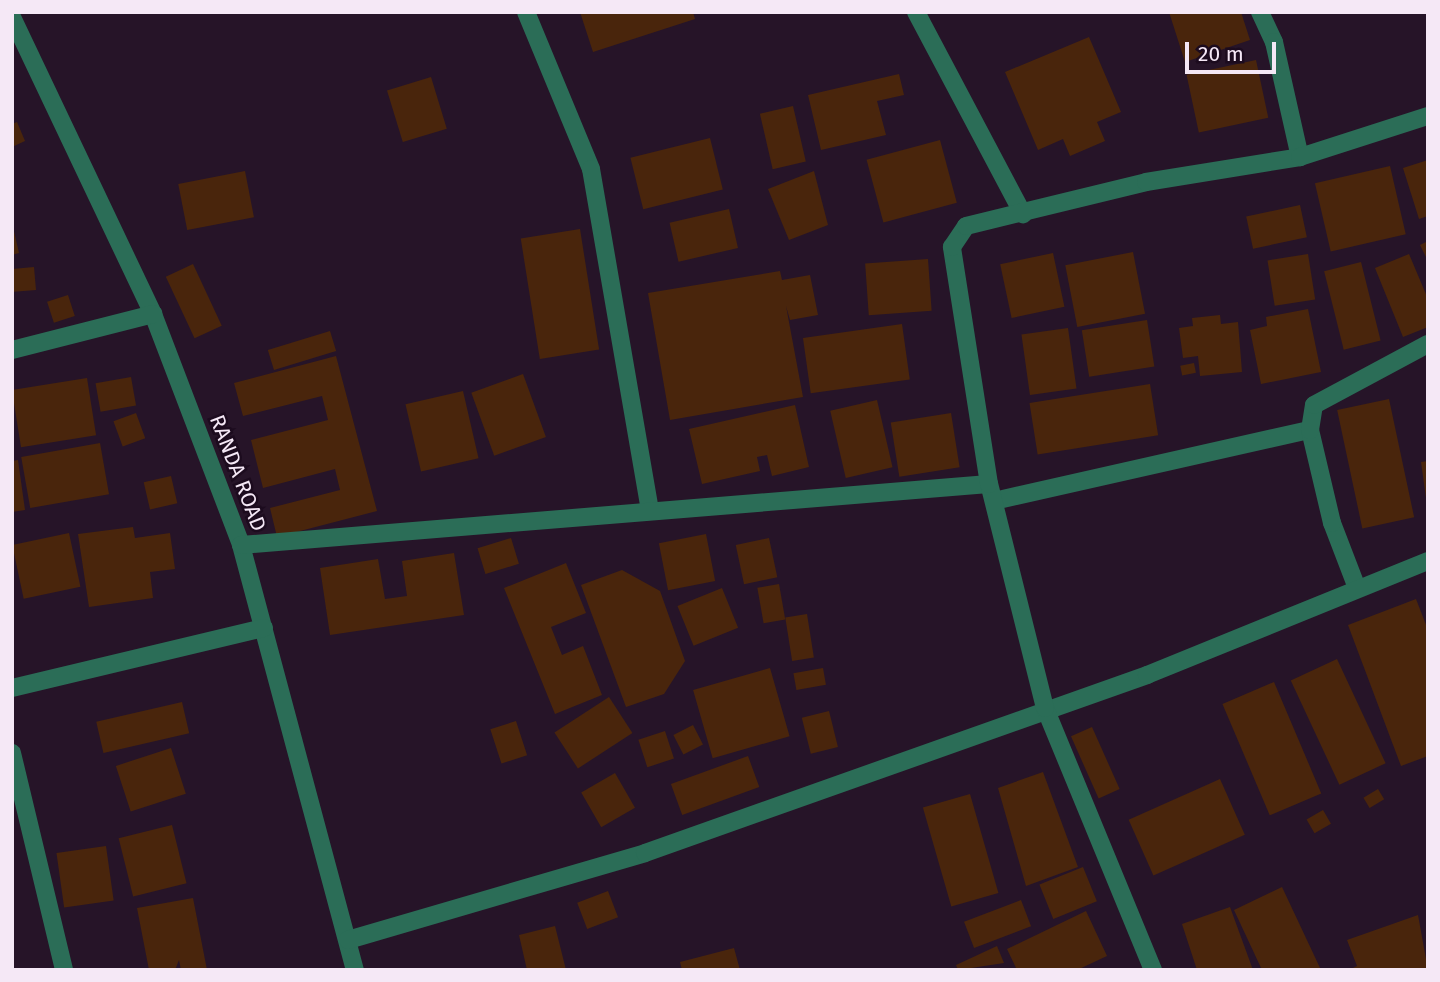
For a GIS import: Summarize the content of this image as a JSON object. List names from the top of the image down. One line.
{"streets":{"street":["RANDA ROAD"]},"scale_bar":"20 m"}
